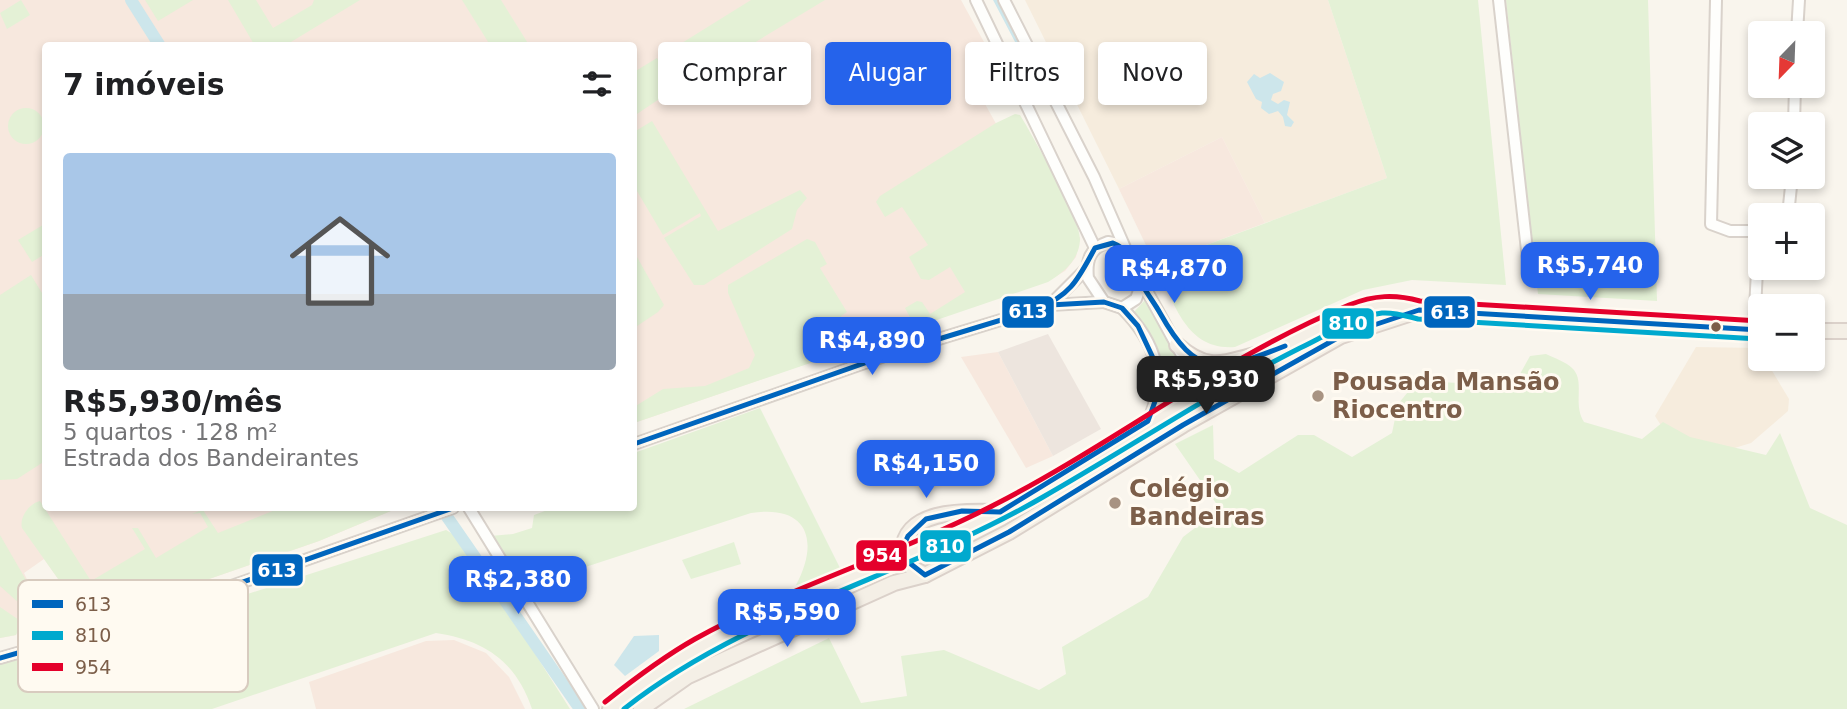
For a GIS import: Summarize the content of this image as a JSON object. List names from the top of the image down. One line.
{"places":["Pousada Mansão Riocentro","Colégio Bandeiras"],"lines":["transit line 613","transit line 954","transit line 810"],"legend":["613","810","954"],"north":"bottom left","page":{"map_buttons":["+","−"],"chip":["Comprar","Alugar","Filtros","Novo"],"heading":"7 imóveis","list":[{"name":"R$5,930/mês","note":"5 quartos · 128 m² · Estrada dos Bandeirantes"}],"price":["R$5,740","R$4,870","R$4,890","R$5,930","R$4,150","R$2,380","R$5,590"]}}
